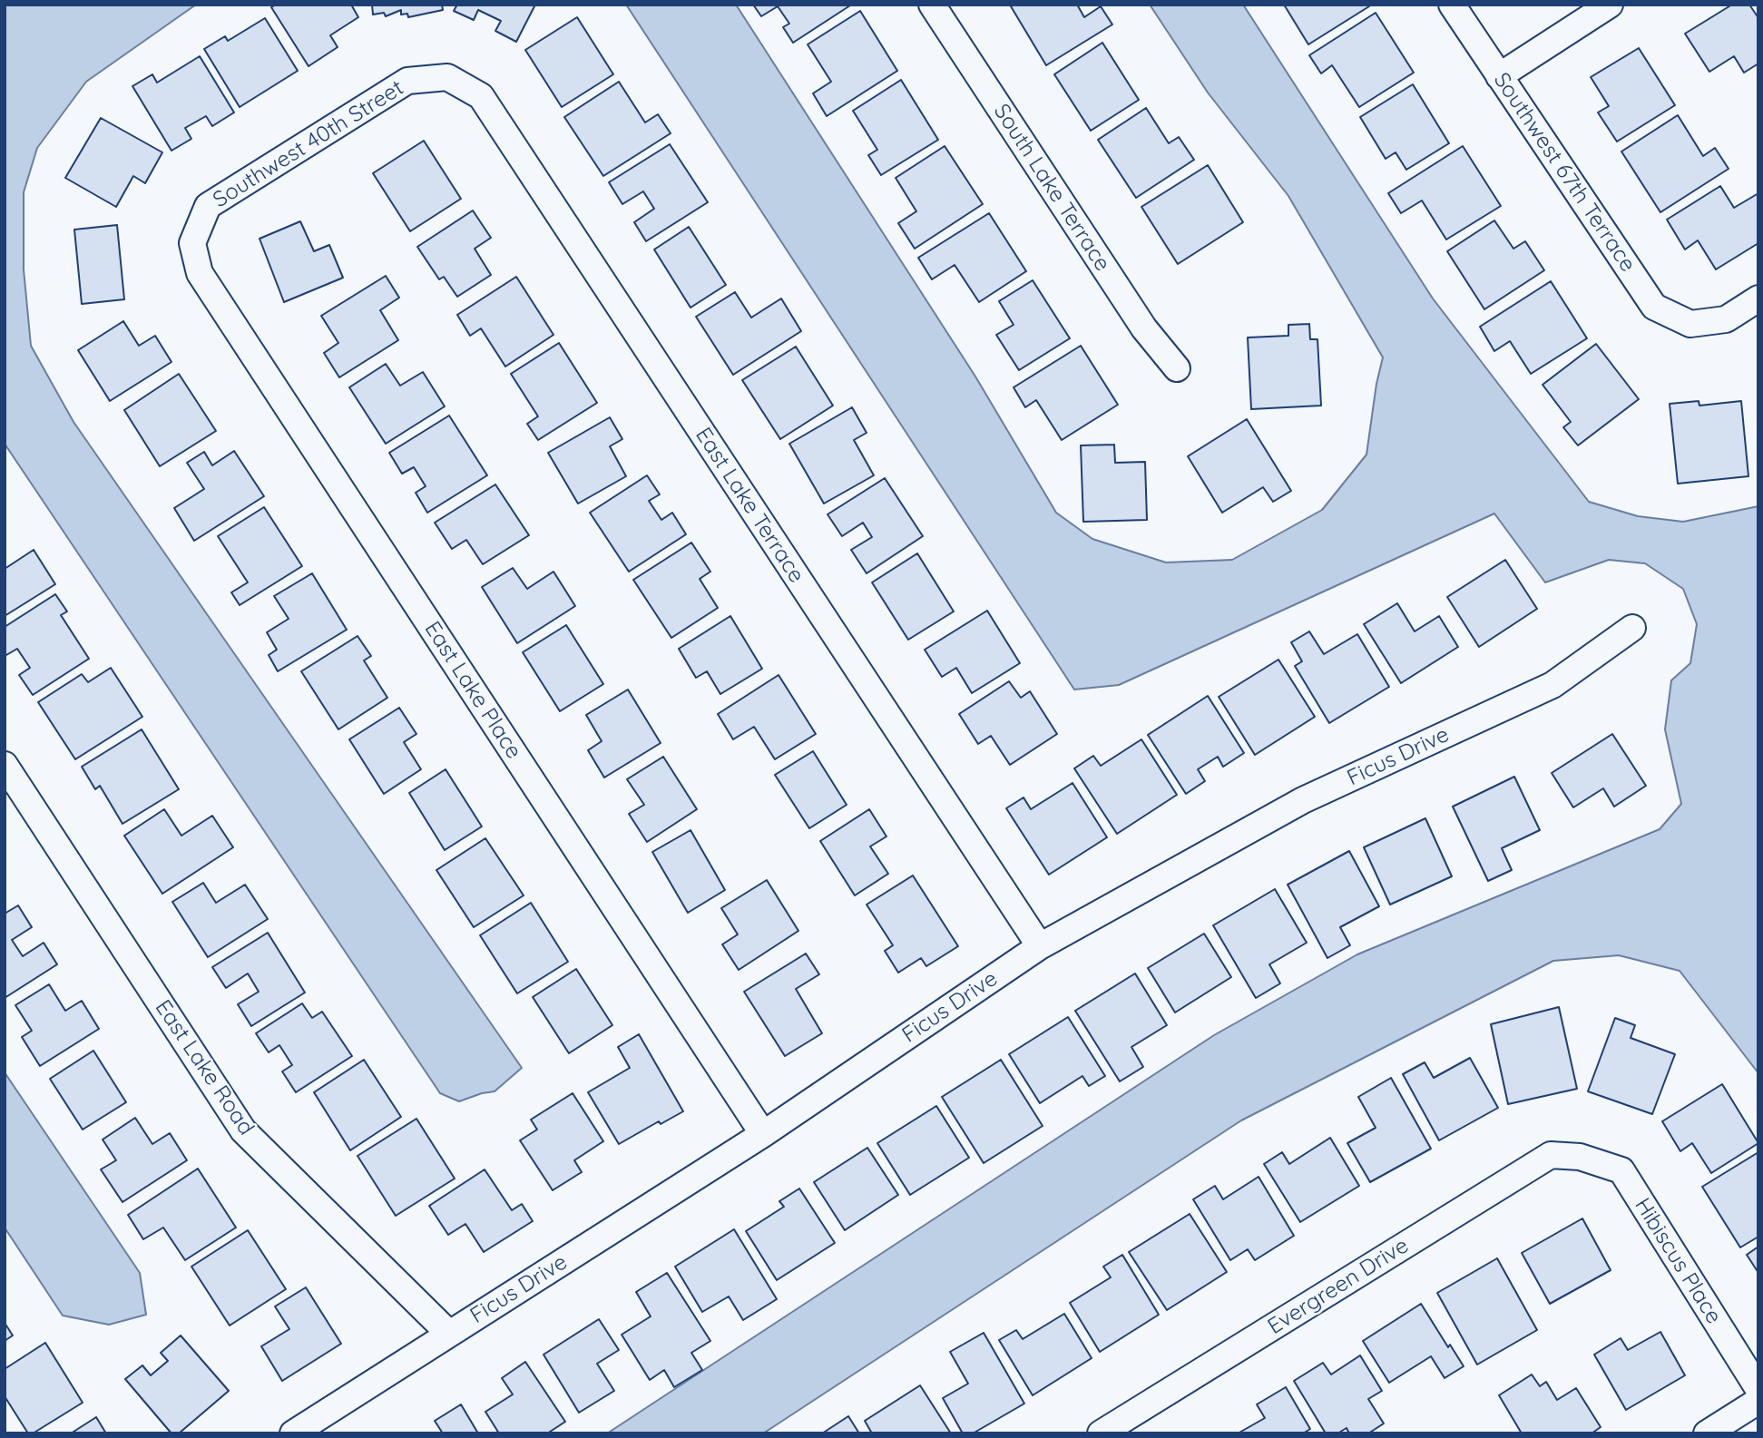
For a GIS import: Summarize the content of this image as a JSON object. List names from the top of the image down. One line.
{"streets":{"street":["Southwest 40th Street","Southwest 67th Terrace","South Lake Terrace","East Lake Terrace","East Lake Place","Ficus Drive","East Lake Road","Hibiscus Place","Evergreen Drive"]},"crossings":[["Southwest 40th Street","East Lake Terrace"],["Southwest 40th Street","East Lake Place"],["East Lake Terrace","Ficus Drive"],["East Lake Place","Ficus Drive"],["Ficus Drive","East Lake Road"],["Hibiscus Place","Evergreen Drive"]]}
